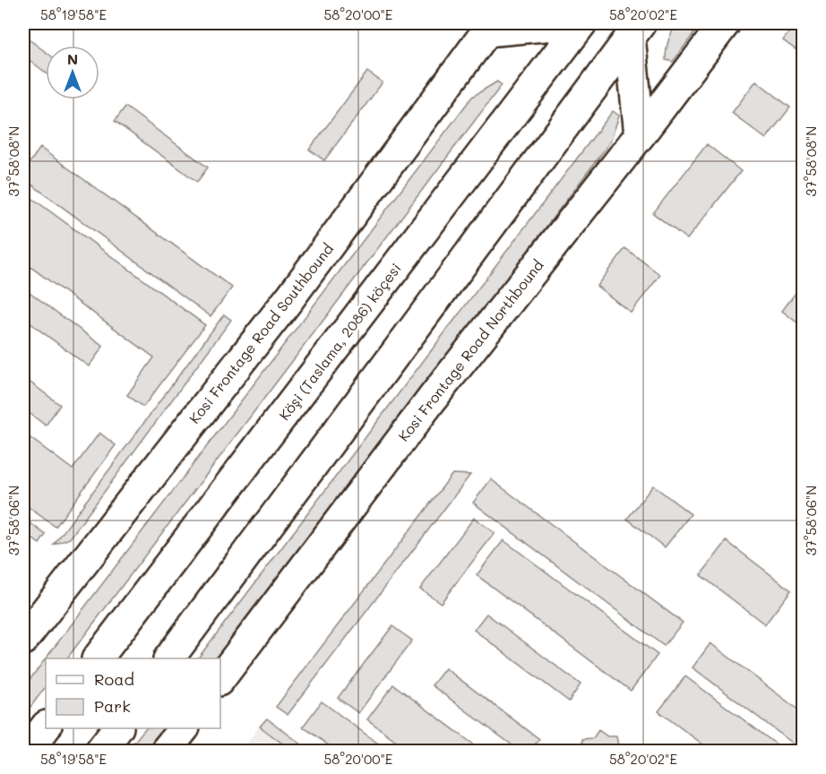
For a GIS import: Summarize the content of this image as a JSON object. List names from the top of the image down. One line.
{"streets":{"main road":["Kosi Frontage Road Southbound","Köşi (Taslama, 2086) köçesi","Kosi Frontage Road Northbound"]},"legend":["Road","Park"],"north":"top","coordinates":["58°19'58\"E","58°20'00\"E","58°20'02\"E","37°58'08\"N","37°58'06\"N"]}
